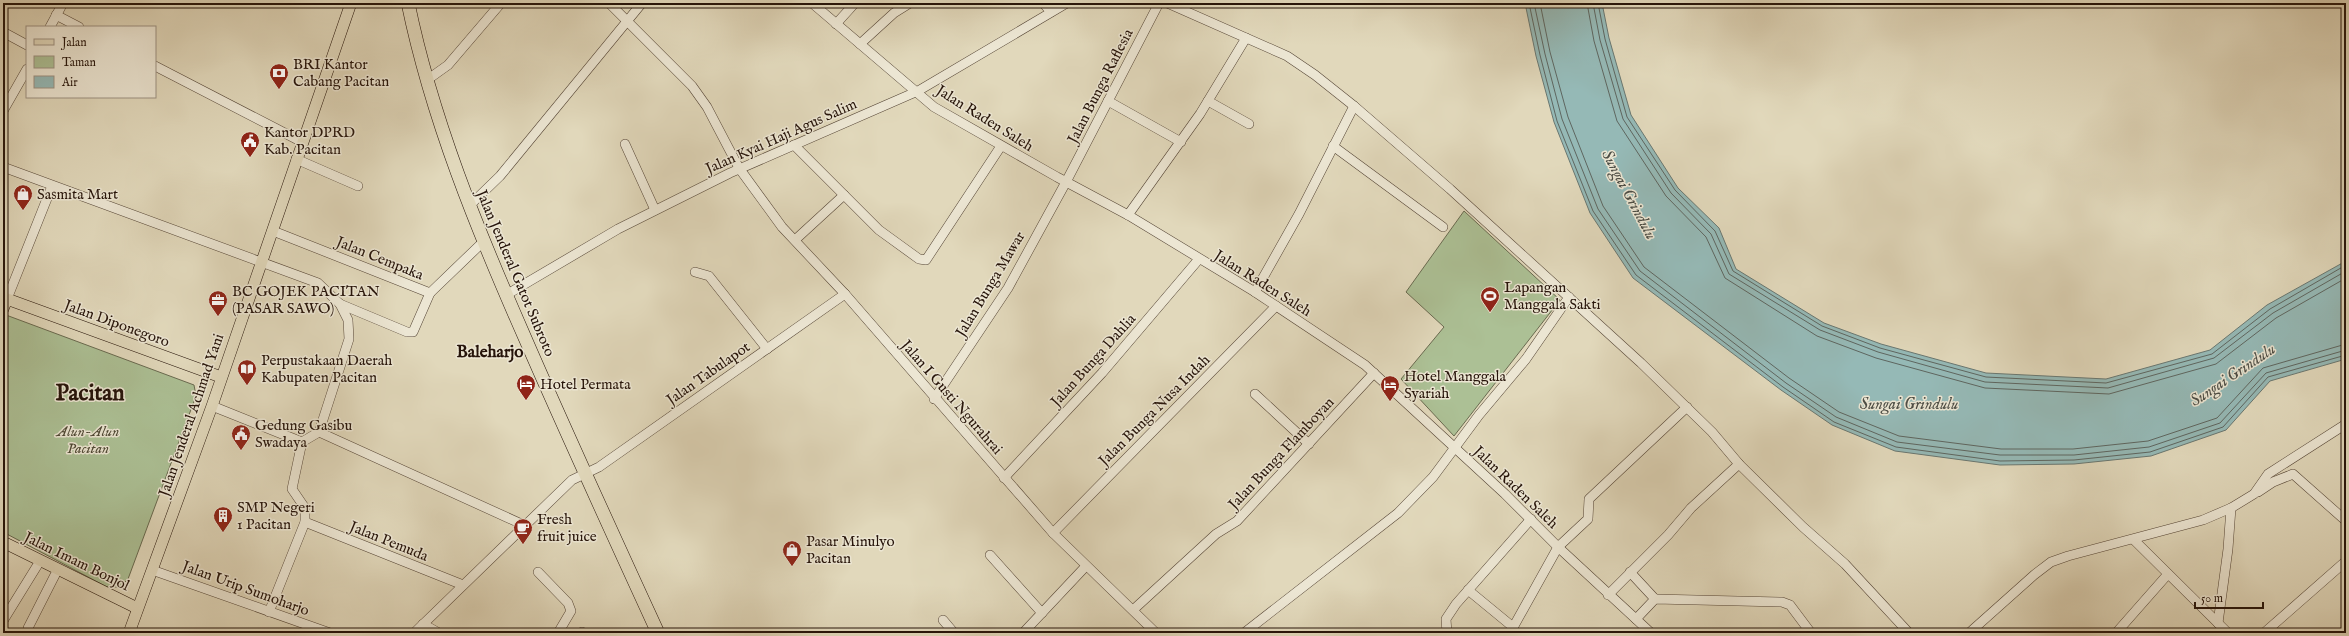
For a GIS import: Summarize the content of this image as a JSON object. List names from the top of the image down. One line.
{"streets":{"highway":["Jalan Jenderal Gatot Subroto"],"main road":["Jalan Diponegoro","Jalan Jenderal Achmad Yani","Jalan Imam Bonjol"],"street":["Jalan Bunga Raflesia","Jalan Raden Saleh","Jalan Kyai Haji Agus Salim","Jalan Cempaka","Jalan Bunga Mawar","Jalan Bunga Dahlia","Jalan Tabulapot","Jalan I Gusti Ngurahrai","Jalan Bunga Nusa Indah","Jalan Bunga Flamboyan","Jalan Pemuda","Jalan Urip Sumoharjo"]},"crossings":[["Jalan Bunga Raflesia","Jalan Raden Saleh"],["Jalan Bunga Raflesia","Jalan Bunga Mawar"],["Jalan Raden Saleh","Jalan Kyai Haji Agus Salim"],["Jalan Raden Saleh","Jalan Bunga Mawar"],["Jalan Raden Saleh","Jalan Bunga Dahlia"],["Jalan Raden Saleh","Jalan Bunga Nusa Indah"],["Jalan Raden Saleh","Jalan Bunga Flamboyan"],["Jalan Kyai Haji Agus Salim","Jalan Jenderal Gatot Subroto"],["Jalan Kyai Haji Agus Salim","Jalan I Gusti Ngurahrai"],["Jalan Cempaka","Jalan Jenderal Gatot Subroto"],["Jalan Cempaka","Jalan Jenderal Achmad Yani"],["Jalan Jenderal Gatot Subroto","Jalan Tabulapot"],["Jalan Bunga Mawar","Jalan I Gusti Ngurahrai"],["Jalan Diponegoro","Jalan Jenderal Achmad Yani"],["Jalan Bunga Dahlia","Jalan I Gusti Ngurahrai"],["Jalan Tabulapot","Jalan I Gusti Ngurahrai"],["Jalan Tabulapot","Jalan Pemuda"],["Jalan I Gusti Ngurahrai","Jalan Bunga Nusa Indah"],["Jalan I Gusti Ngurahrai","Jalan Bunga Flamboyan"],["Jalan Jenderal Achmad Yani","Jalan Imam Bonjol"],["Jalan Jenderal Achmad Yani","Jalan Urip Sumoharjo"]],"districts":["Baleharjo","Pacitan"],"water":["Sungai Grindulu"],"parks":["Alun-Alun Pacitan"],"places":{"bank":["BRI Kantor Cabang Pacitan"],"public building":["Kantor DPRD Kab. Pacitan","Gedung Gasibu Swadaya"],"shop":["Sasmita Mart","Pasar Minulyo Pacitan"],"sports":["Lapangan Manggala Sakti"],"office":["BC GOJEK PACITAN (PASAR SAWO)"],"library":["Perpustakaan Daerah Kabupaten Pacitan"],"hotel":["Hotel Permata","Hotel Manggala Syariah"],"building":["SMP Negeri 1 Pacitan"],"cafe":["Fresh fruit juice"]},"legend":["Jalan","Taman","Air"],"scale_bar":"50 m"}
